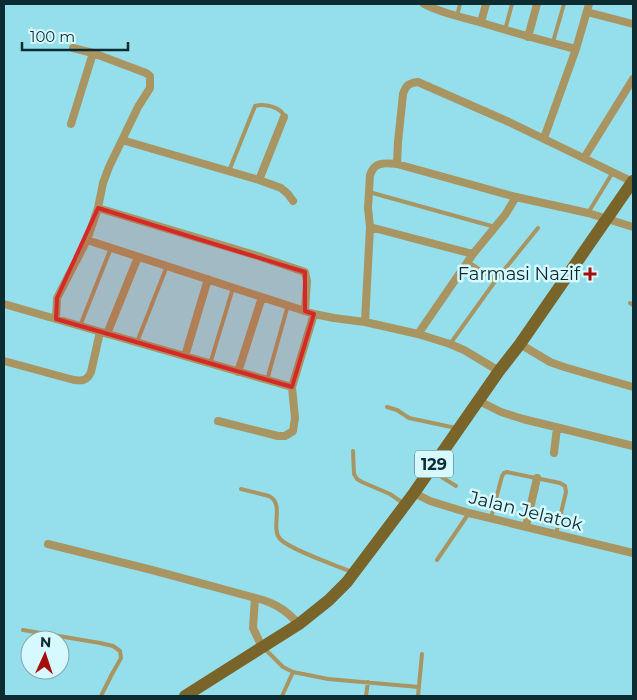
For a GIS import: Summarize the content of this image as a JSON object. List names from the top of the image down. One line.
{"streets":{"main road":["129"],"street":["Jalan Jelatok"]},"crossings":[["129","Jalan Jelatok"]],"places":{"health":["Farmasi Nazif"]},"scale_bar":"100 m","north":"top"}
